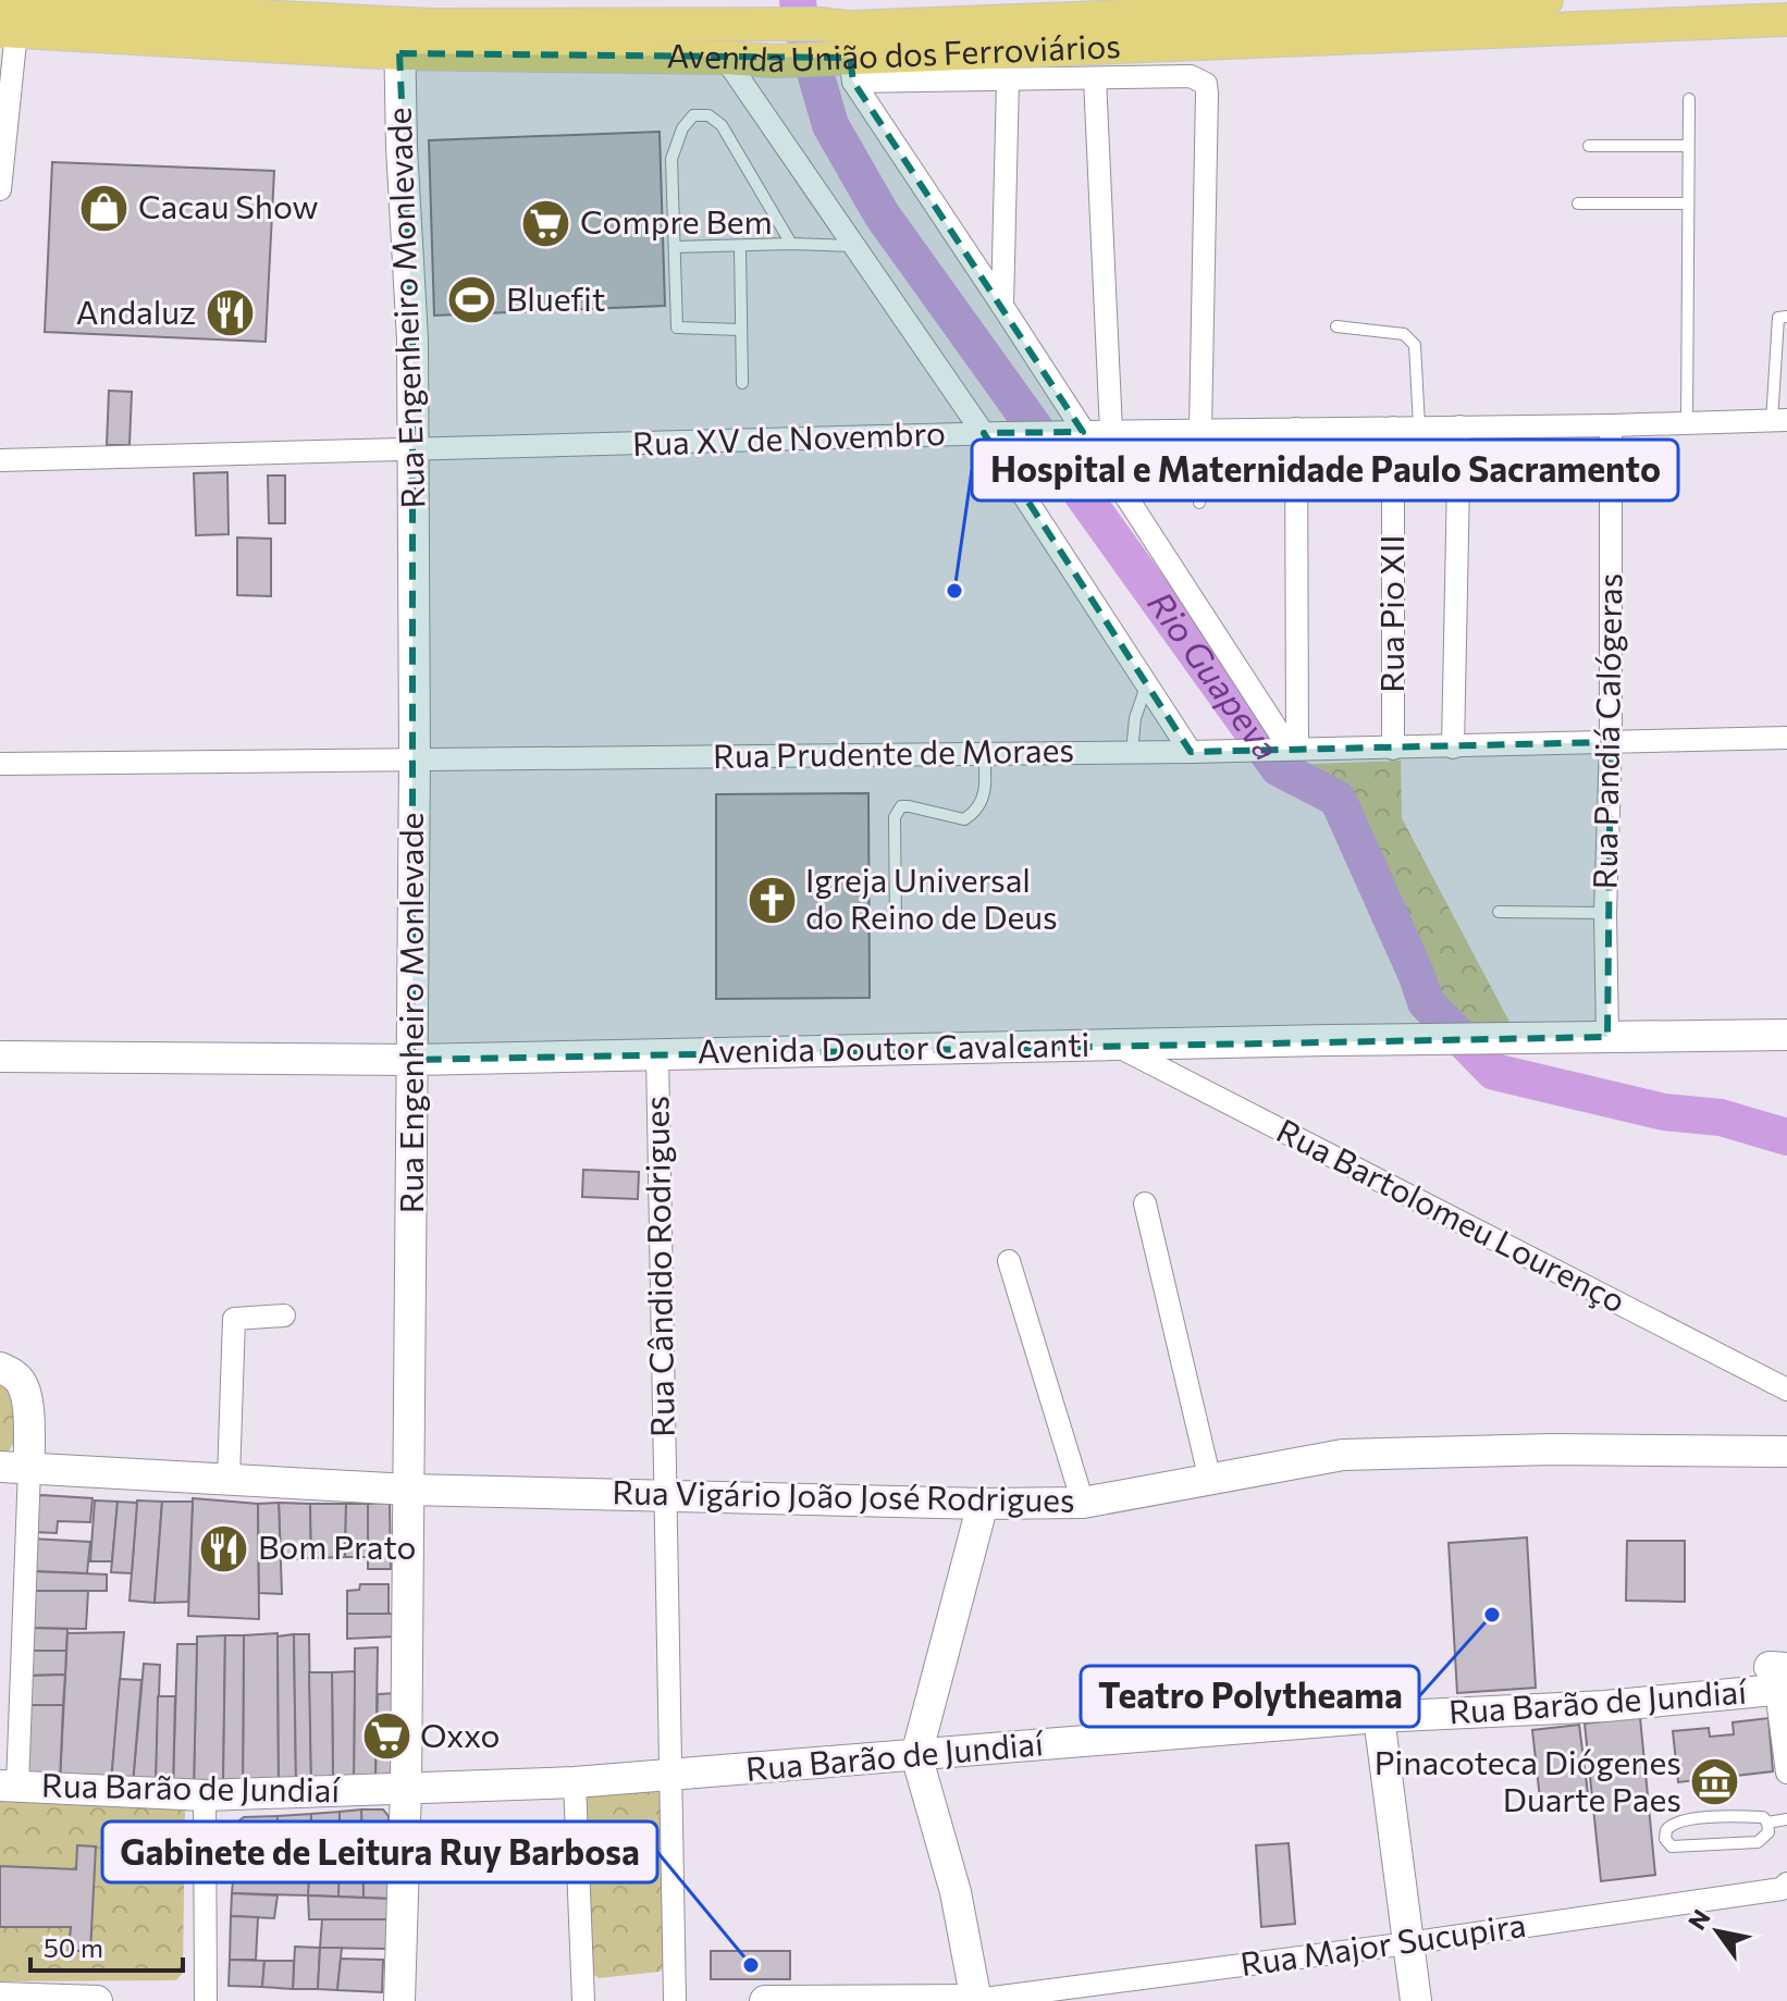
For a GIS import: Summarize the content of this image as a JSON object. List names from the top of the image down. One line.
{"streets":{"main road":["Avenida União dos Ferroviários"],"street":["Rua Engenheiro Monlevade","Rua XV de Novembro","Rua Pio XII","Rua Pandiá Calógeras","Rua Prudente de Moraes","Avenida Doutor Cavalcanti","Rua Bartolomeu Lourenço","Rua Cândido Rodrigues","Rua Vigário João José Rodrigues","Rua Barão de Jundiaí","Rua Major Sucupira"]},"crossings":[["Avenida União dos Ferroviários","Rua Engenheiro Monlevade"],["Rua Engenheiro Monlevade","Rua XV de Novembro"],["Rua Engenheiro Monlevade","Rua Prudente de Moraes"],["Rua Engenheiro Monlevade","Avenida Doutor Cavalcanti"],["Rua Engenheiro Monlevade","Rua Vigário João José Rodrigues"],["Rua Engenheiro Monlevade","Rua Barão de Jundiaí"],["Rua XV de Novembro","Rua Pio XII"],["Rua XV de Novembro","Rua Pandiá Calógeras"],["Rua Pio XII","Rua Prudente de Moraes"],["Rua Pandiá Calógeras","Rua Prudente de Moraes"],["Rua Pandiá Calógeras","Avenida Doutor Cavalcanti"],["Avenida Doutor Cavalcanti","Rua Bartolomeu Lourenço"],["Avenida Doutor Cavalcanti","Rua Cândido Rodrigues"],["Rua Cândido Rodrigues","Rua Vigário João José Rodrigues"],["Rua Cândido Rodrigues","Rua Barão de Jundiaí"]],"water":["Rio Guapeva"],"places":{"shop":["Cacau Show"],"supermarket":["Compre Bem","Oxxo"],"sports":["Bluefit"],"restaurant":["Andaluz","Bom Prato"],"other":["Hospital e Maternidade Paulo Sacramento","Teatro Polytheama","Gabinete de Leitura Ruy Barbosa"],"church":["Igreja Universal do Reino de Deus"],"museum":["Pinacoteca Diógenes Duarte Paes"]},"scale_bar":"50 m","north":"top left"}
